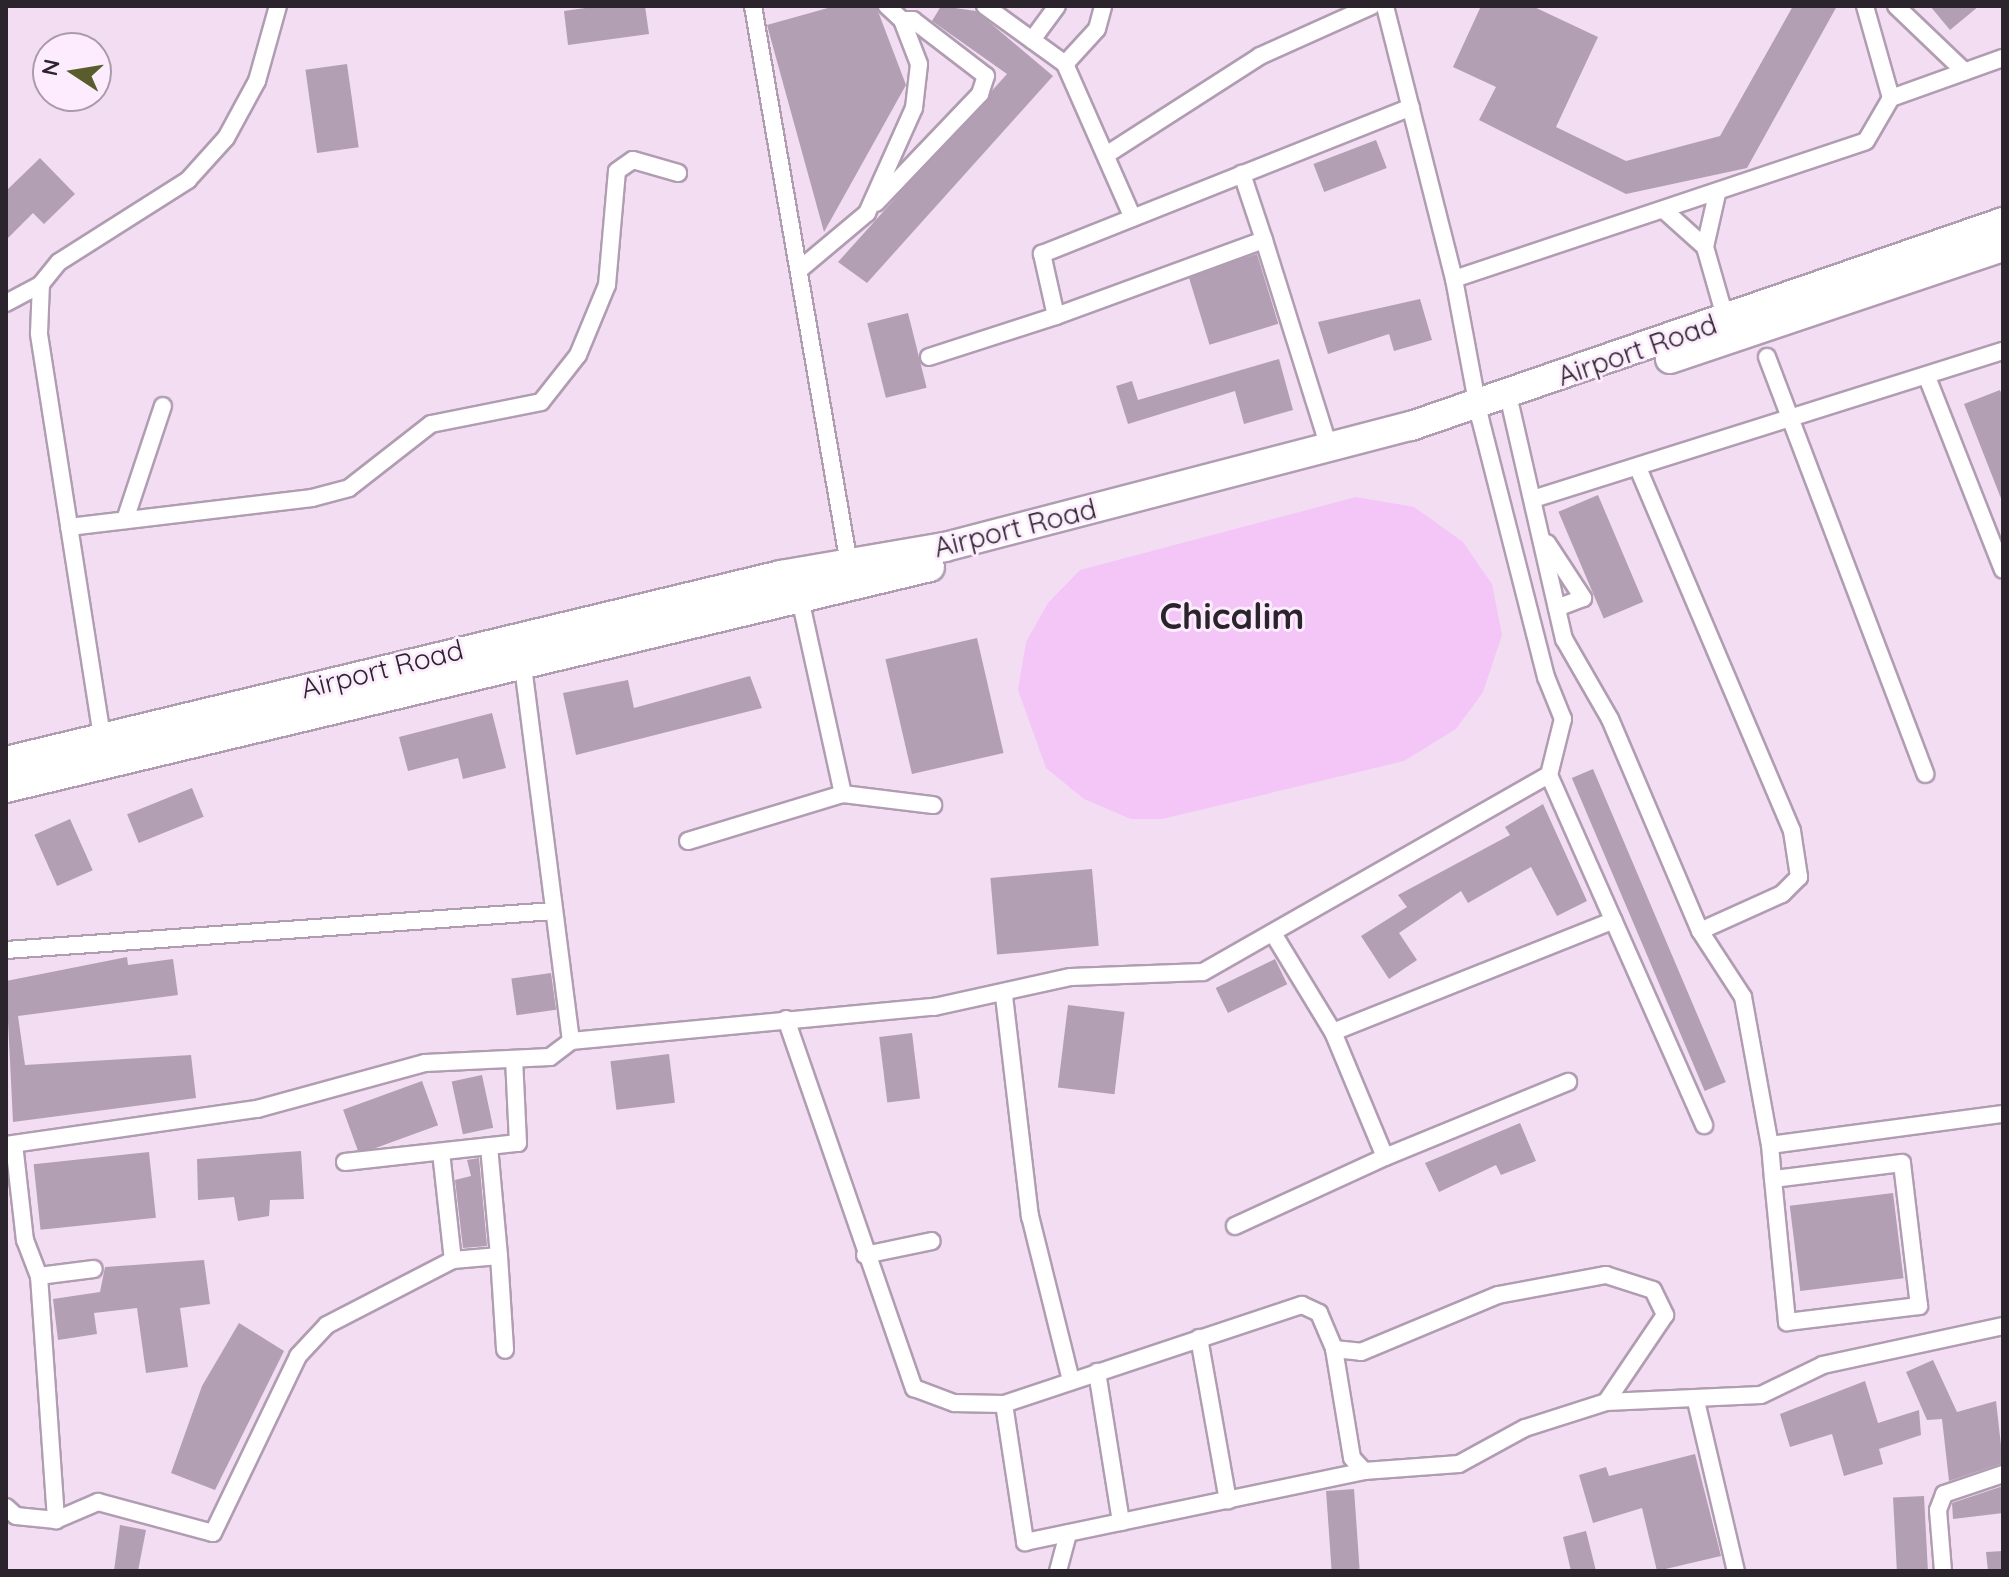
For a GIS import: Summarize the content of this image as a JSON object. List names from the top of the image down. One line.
{"streets":{"highway":["Airport Road"]},"districts":["Chicalim"],"north":"left"}
